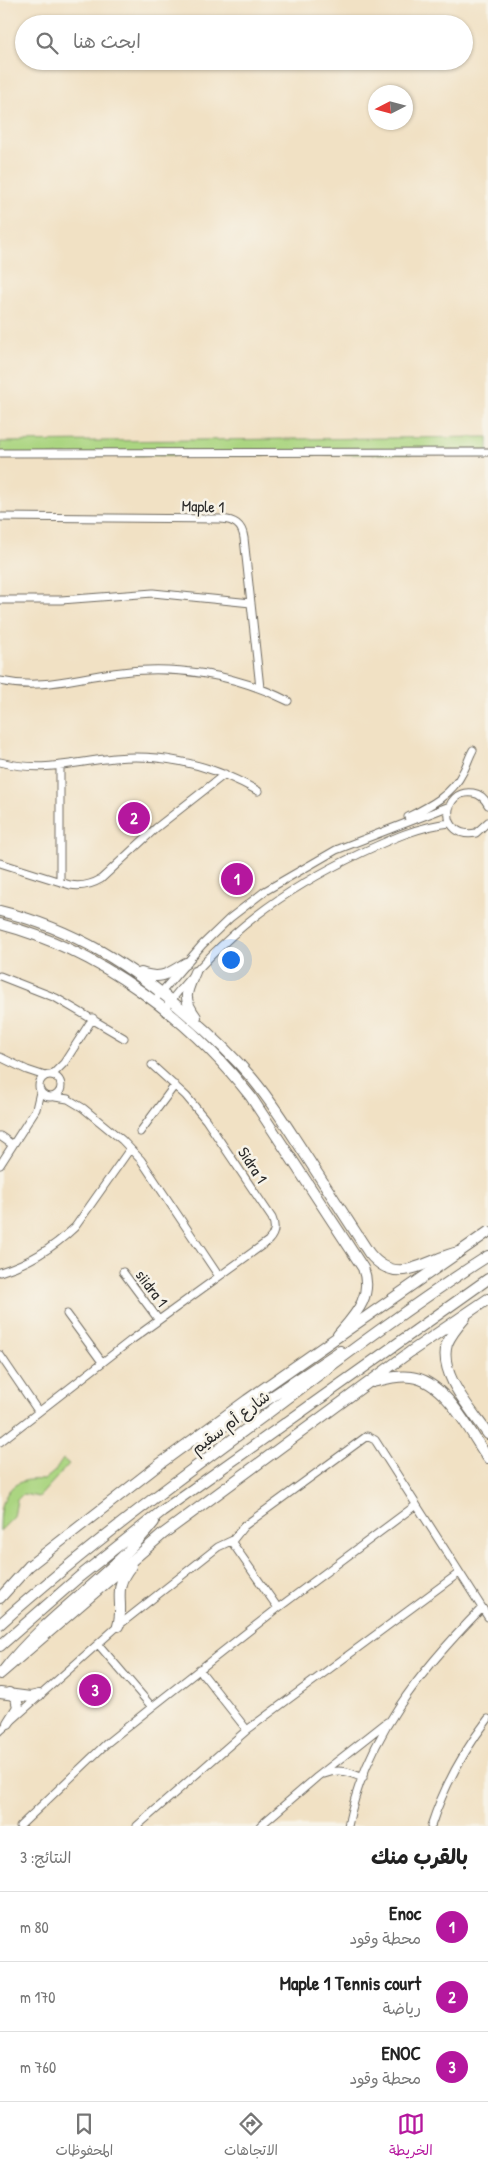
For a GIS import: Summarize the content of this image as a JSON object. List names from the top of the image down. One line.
{"streets":{"main road":["شارع أم سقيم"],"street":["Maple 1","Sidra 1","siidra 1"]},"crossings":[["Sidra 1","siidra 1"]],"north":"left","page":{"search":"ابحث هنا","pins":["2","1","3"],"heading":["بالقرب منك","النتائج: 3"],"list":[{"mark":"1","name":"Enoc","note":"محطة وقود","value":"80 m"},{"mark":"2","name":"Maple 1 Tennis court","note":"رياضة","value":"170 m"},{"mark":"3","name":"ENOC","note":"محطة وقود","value":"760 m"}],"nav":["الخريطة","الاتجاهات","المحفوظات"]}}
